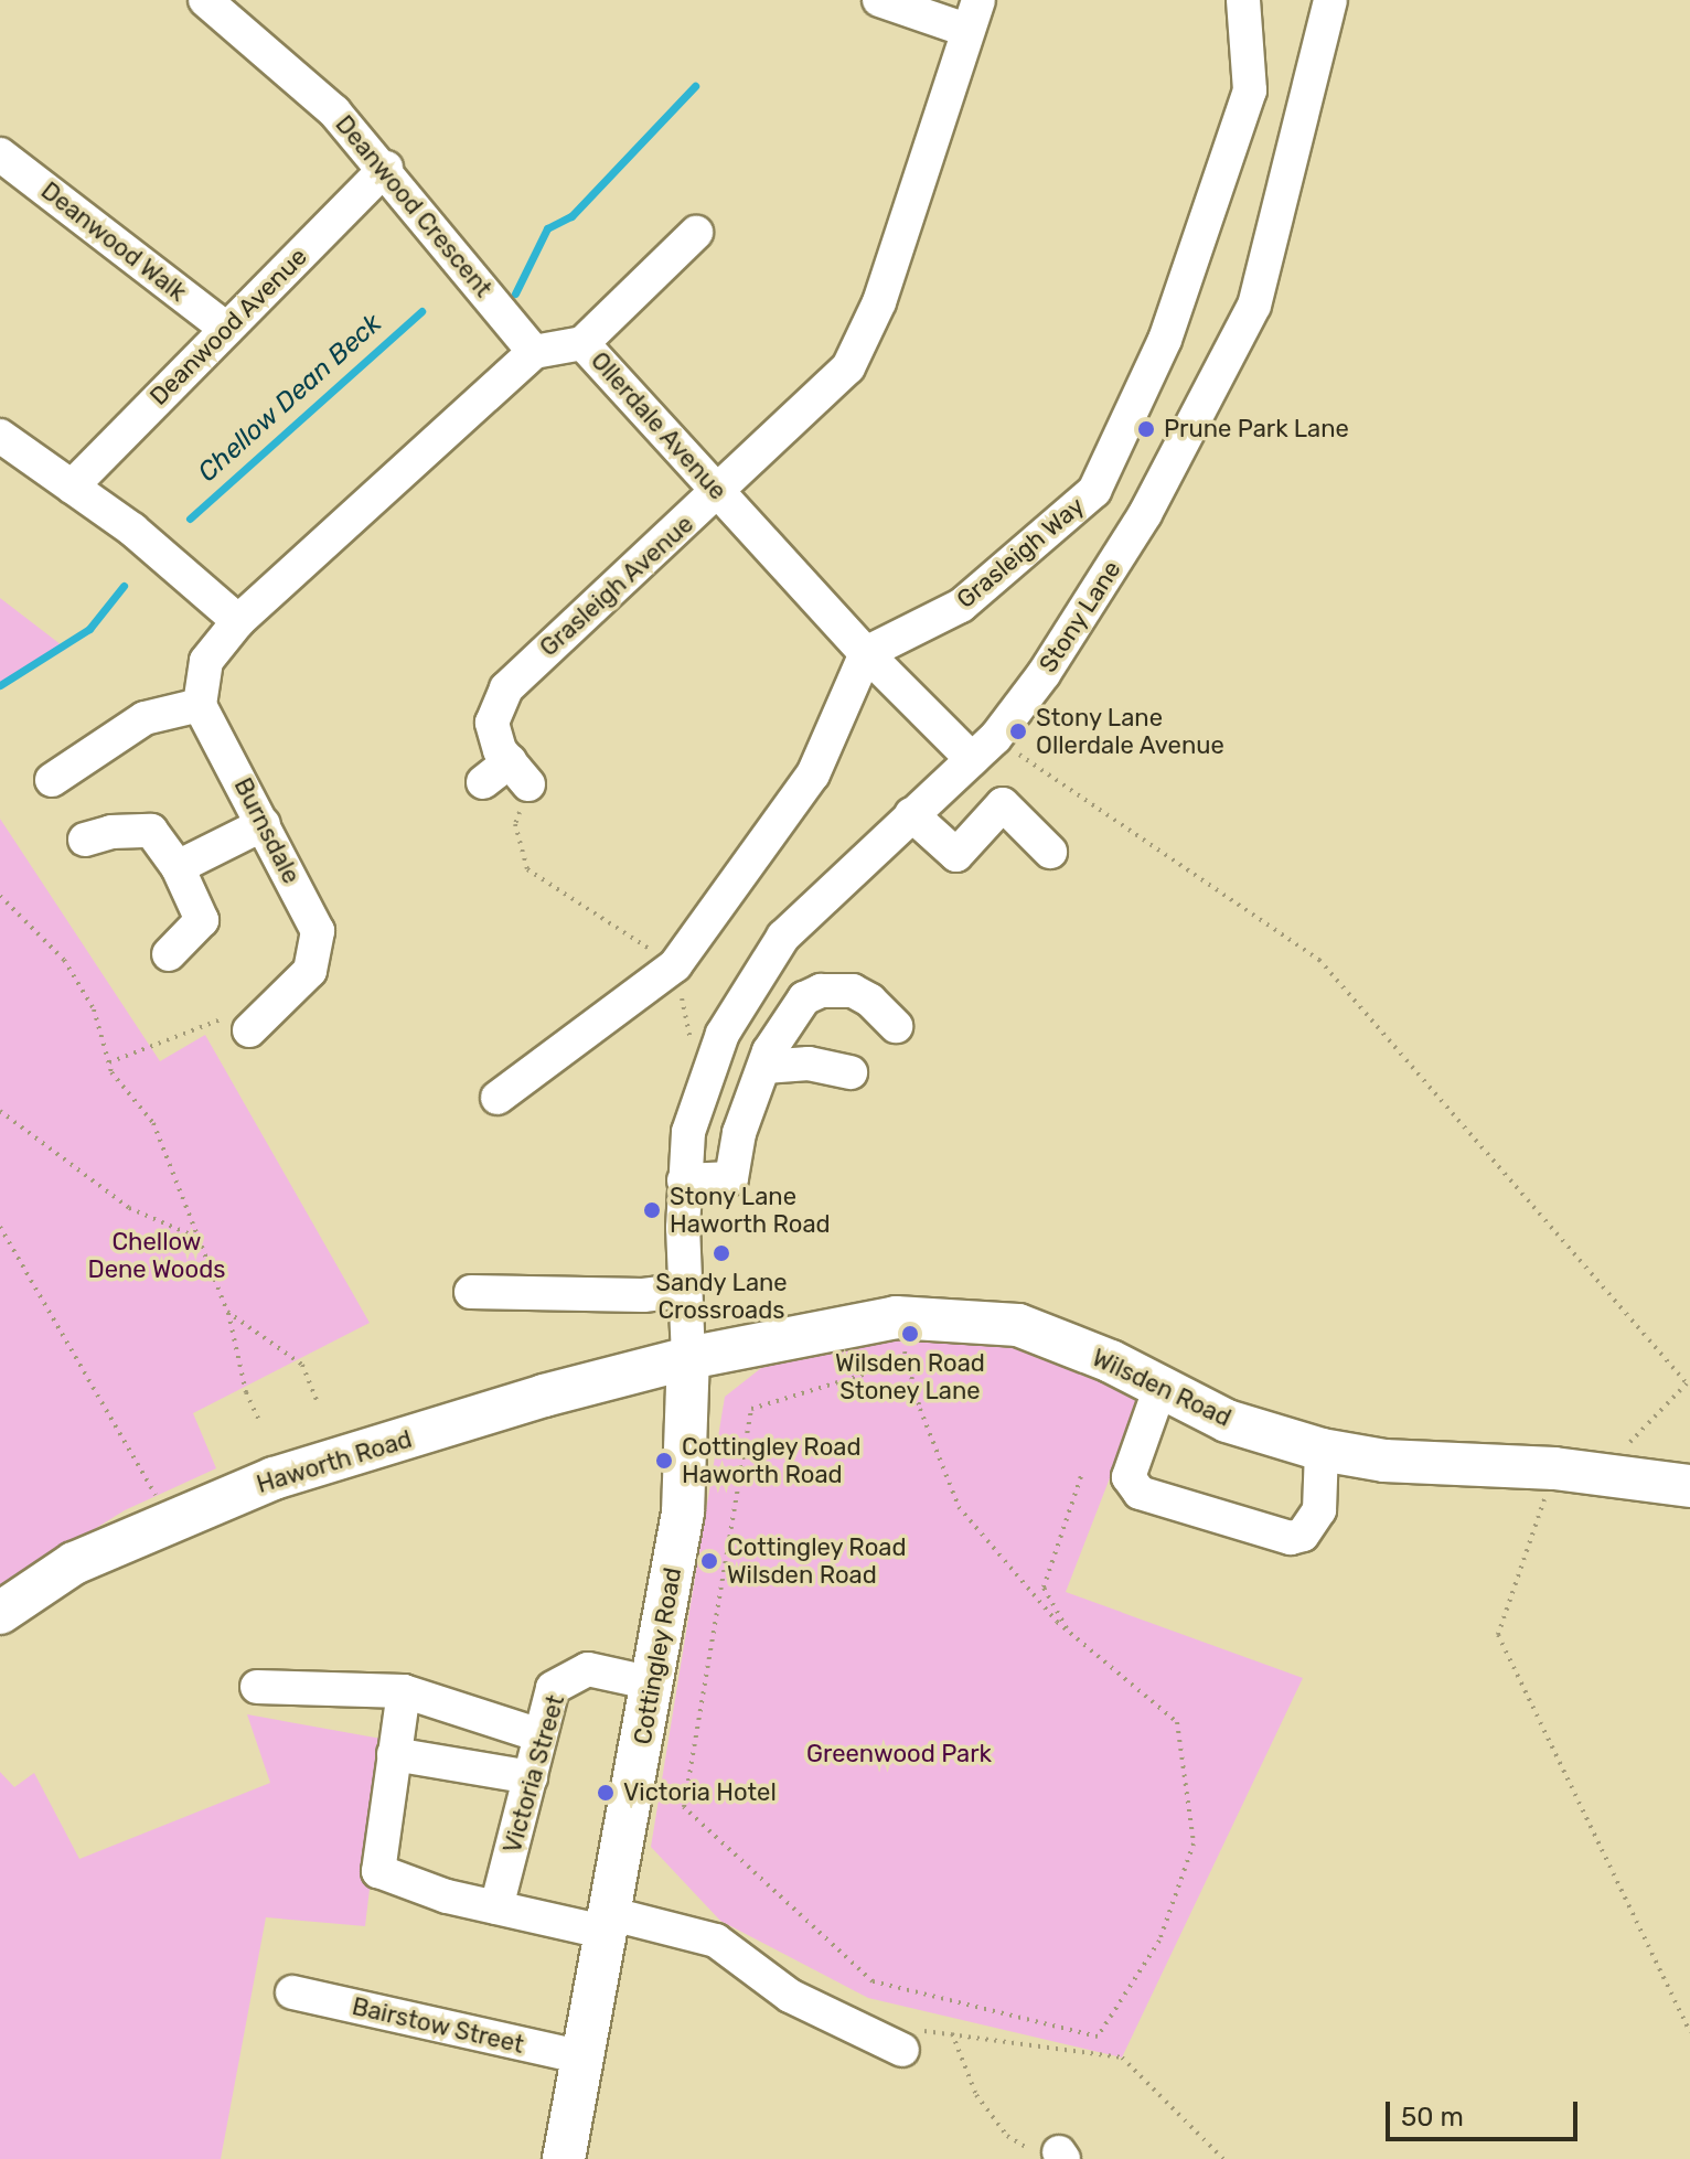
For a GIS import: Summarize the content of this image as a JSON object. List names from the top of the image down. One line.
{"streets":{"main road":["Wilsden Road","Haworth Road","Cottingley Road"],"street":["Deanwood Crescent","Deanwood Walk","Deanwood Avenue","Ollerdale Avenue","Grasleigh Way","Grasleigh Avenue","Stony Lane","Burnsdale","Victoria Street","Bairstow Street"]},"crossings":[["Deanwood Crescent","Deanwood Avenue"],["Deanwood Crescent","Ollerdale Avenue"],["Deanwood Walk","Deanwood Avenue"],["Ollerdale Avenue","Grasleigh Way"],["Ollerdale Avenue","Grasleigh Avenue"],["Ollerdale Avenue","Stony Lane"],["Stony Lane","Wilsden Road"],["Stony Lane","Haworth Road"],["Stony Lane","Cottingley Road"],["Wilsden Road","Haworth Road"],["Wilsden Road","Cottingley Road"],["Haworth Road","Cottingley Road"],["Cottingley Road","Victoria Street"],["Cottingley Road","Bairstow Street"]],"water":["Chellow Dean Beck"],"parks":["Chellow Dene Woods","Greenwood Park"],"places":["Prune Park Lane","Stony Lane Ollerdale Avenue","Stony Lane Haworth Road","Sandy Lane Crossroads","Wilsden Road Stoney Lane","Cottingley Road Haworth Road","Cottingley Road Wilsden Road","Victoria Hotel"],"scale_bar":"50 m"}
